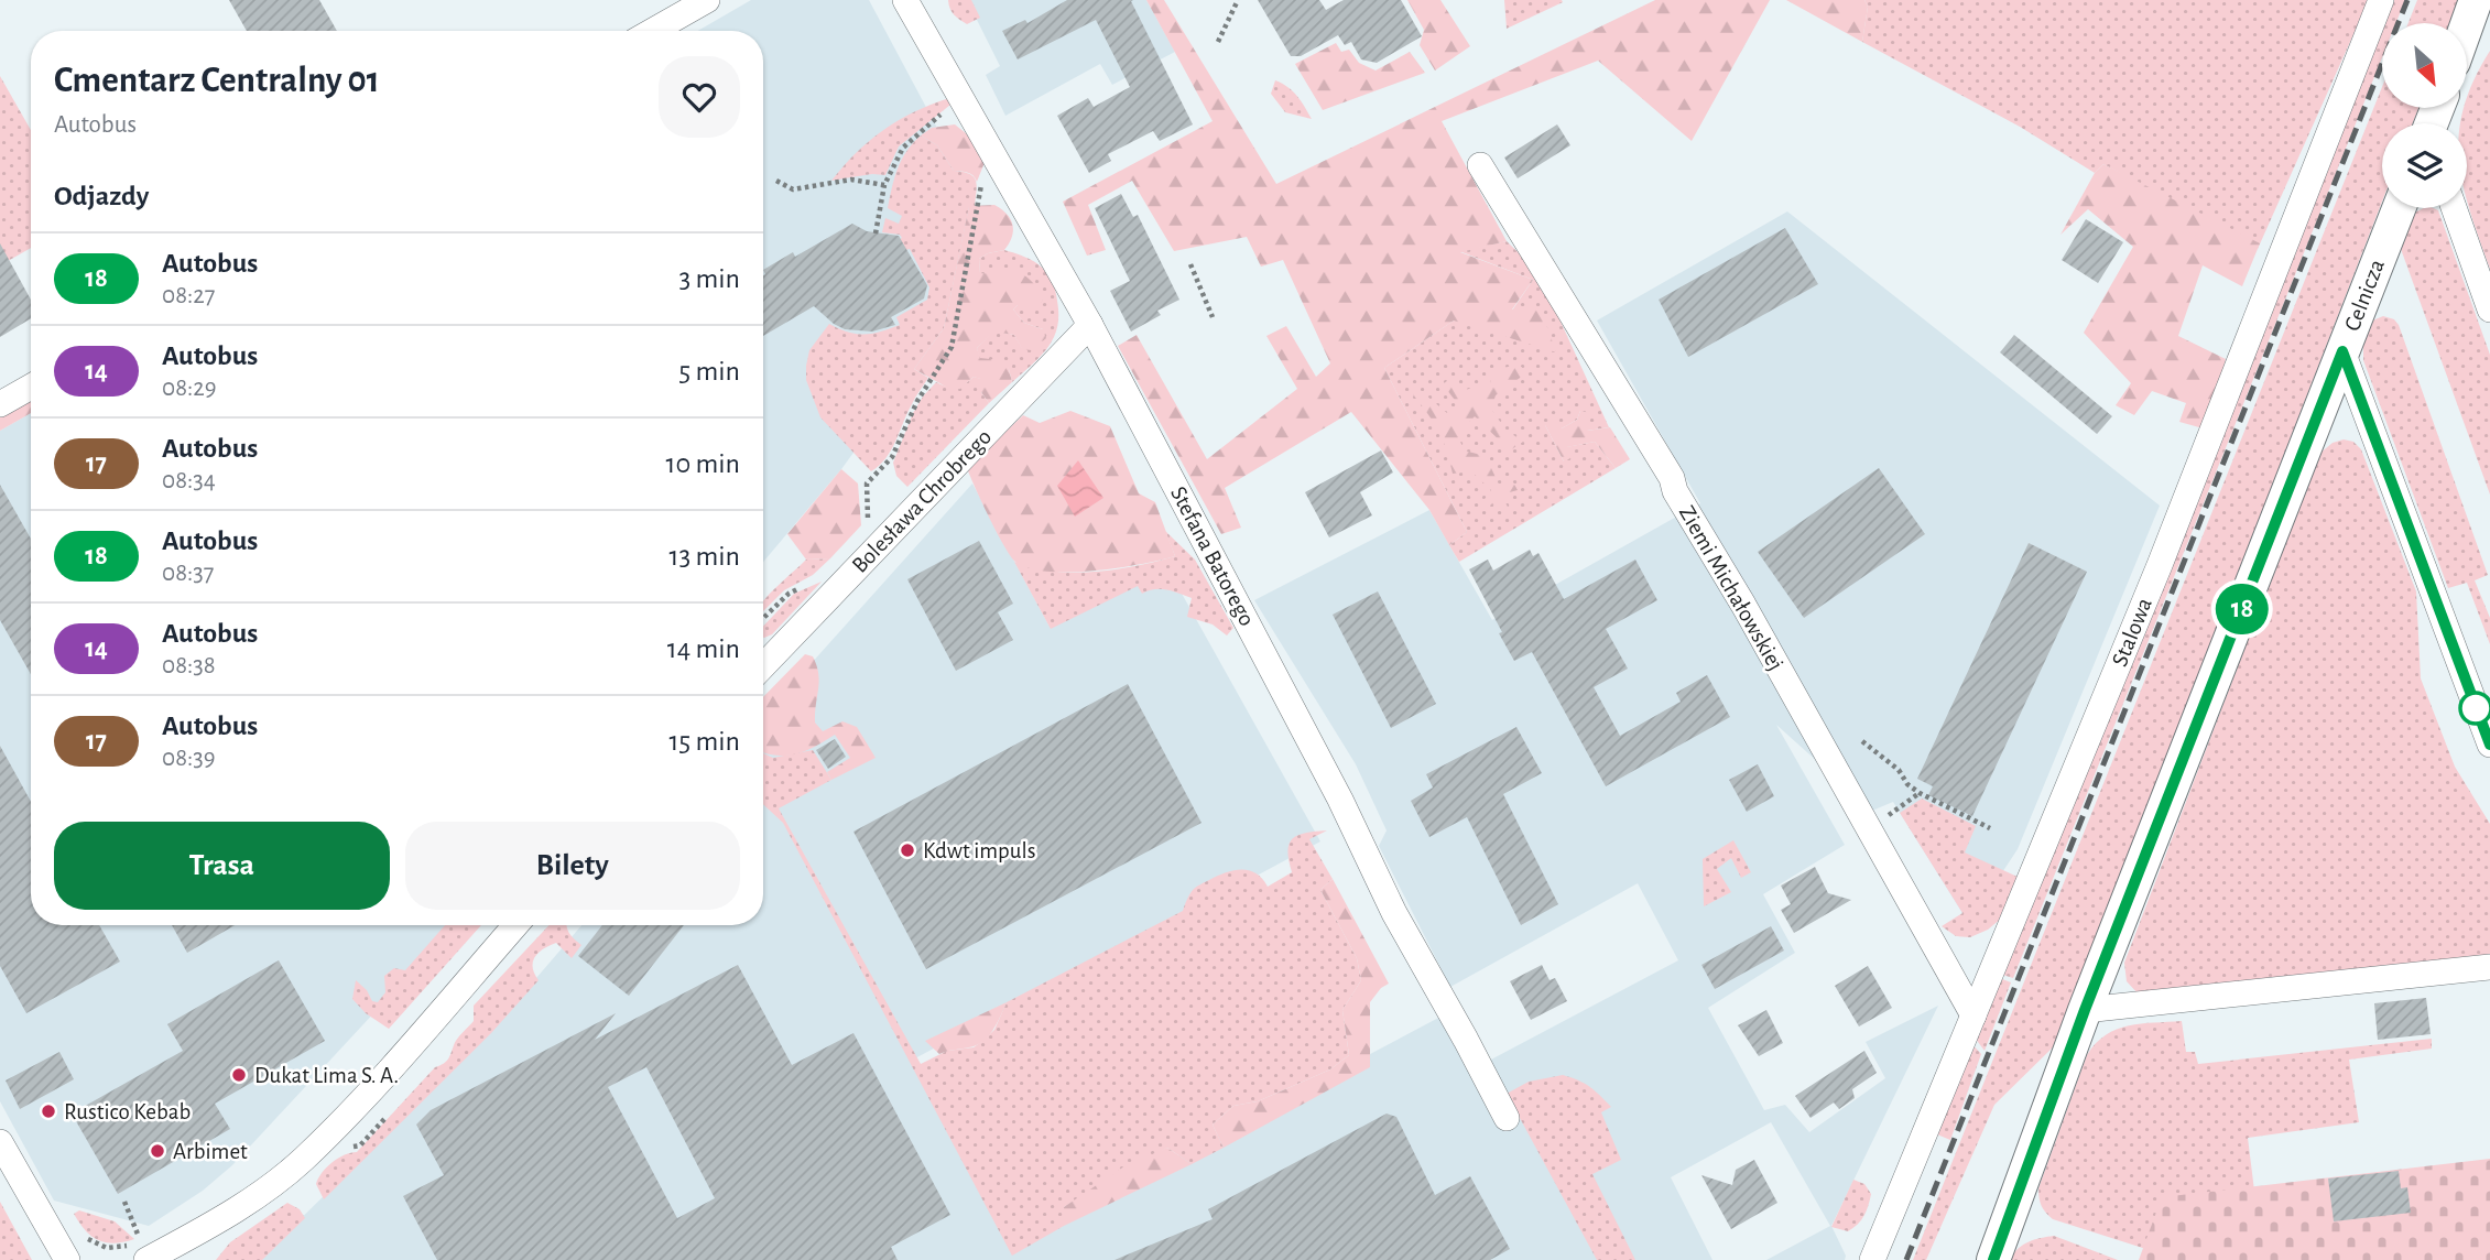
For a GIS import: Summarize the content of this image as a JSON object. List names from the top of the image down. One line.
{"streets":{"street":["Celnicza","Bolesława Chrobrego","Stefana Batorego","Ziemi Michałowskiej","Stalowa"]},"crossings":[["Bolesława Chrobrego","Stefana Batorego"],["Ziemi Michałowskiej","Stalowa"]],"places":["Kdwt impuls","Dukat Lima S. A.","Rustico Kebab","Arbimet"],"lines":["bus line 18"],"north":"bottom right","page":{"on_map":"18","heading":[["Cmentarz Centralny 01","Autobus"],"Odjazdy"],"list":[{"mark":"18","name":"Autobus","note":"08:27","value":"3 min"},{"mark":"14","name":"Autobus","note":"08:29","value":"5 min"},{"mark":"17","name":"Autobus","note":"08:34","value":"10 min"},{"mark":"18","name":"Autobus","note":"08:37","value":"13 min"},{"mark":"14","name":"Autobus","note":"08:38","value":"14 min"},{"mark":"17","name":"Autobus","note":"08:39","value":"15 min"}],"buttons":["Trasa","Bilety"]}}
